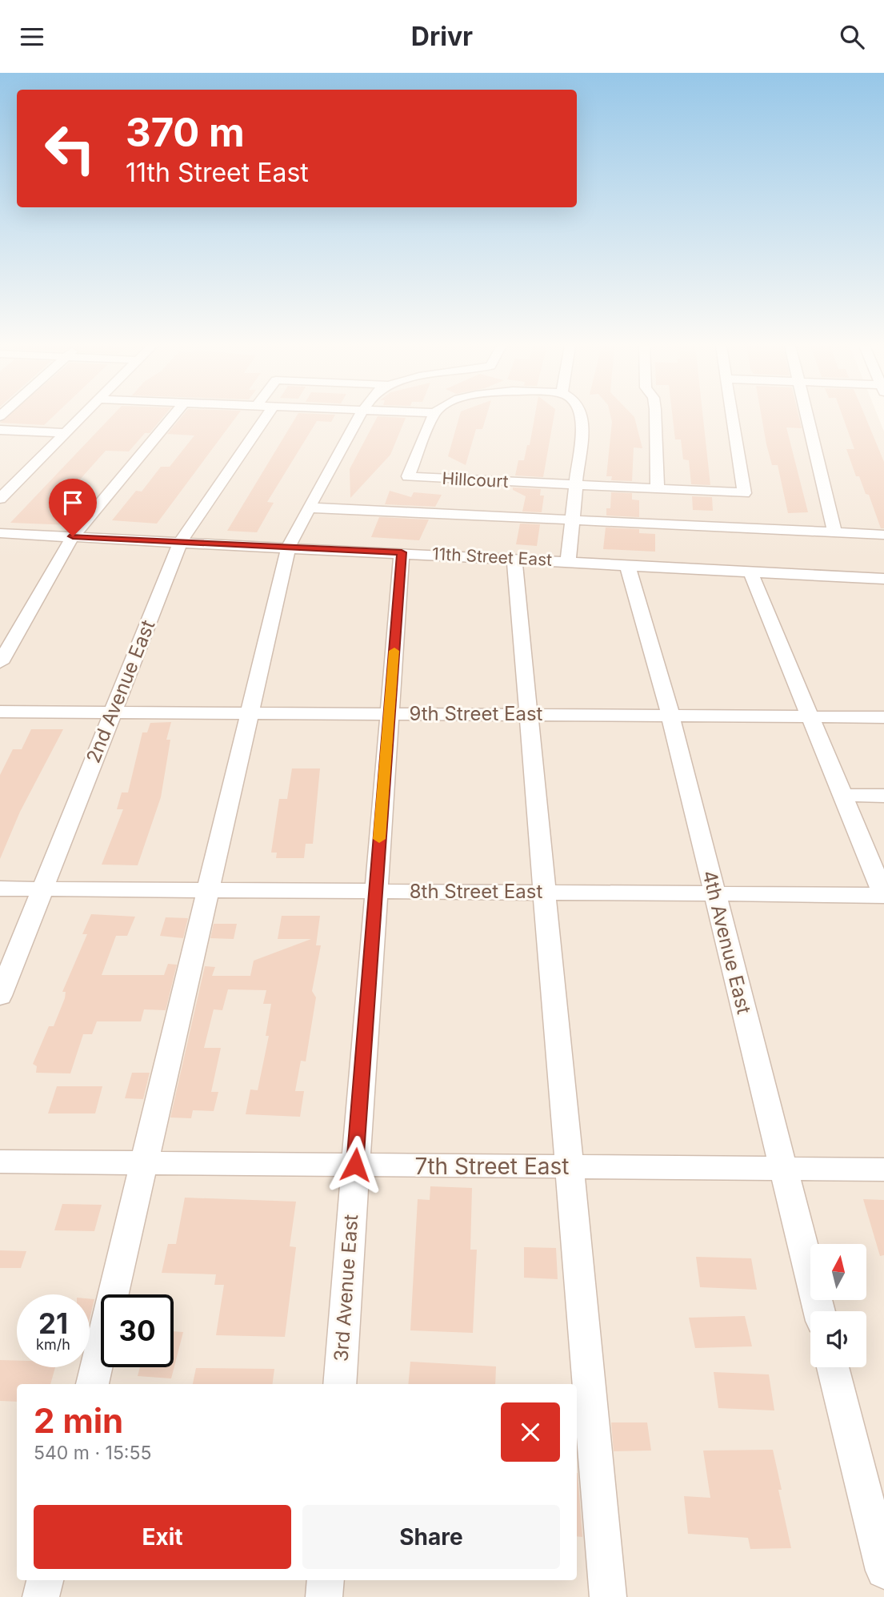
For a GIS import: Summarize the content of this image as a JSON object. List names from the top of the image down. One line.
{"streets":{"street":["Hillcourt","11th Street East","2nd Avenue East","9th Street East","8th Street East","4th Avenue East","7th Street East","3rd Avenue East"]},"crossings":[["11th Street East","2nd Avenue East"],["11th Street East","4th Avenue East"],["11th Street East","3rd Avenue East"],["2nd Avenue East","9th Street East"],["2nd Avenue East","8th Street East"],["9th Street East","4th Avenue East"],["9th Street East","3rd Avenue East"],["8th Street East","4th Avenue East"],["8th Street East","3rd Avenue East"],["4th Avenue East","7th Street East"],["7th Street East","3rd Avenue East"]],"north":"top","page":{"header":"Drivr","turn":["370 m","11th Street East"],"speed":"21 km/h","limit":"30","heading":["2 min","540 m · 15:55"],"buttons":["Exit","Share"]}}
